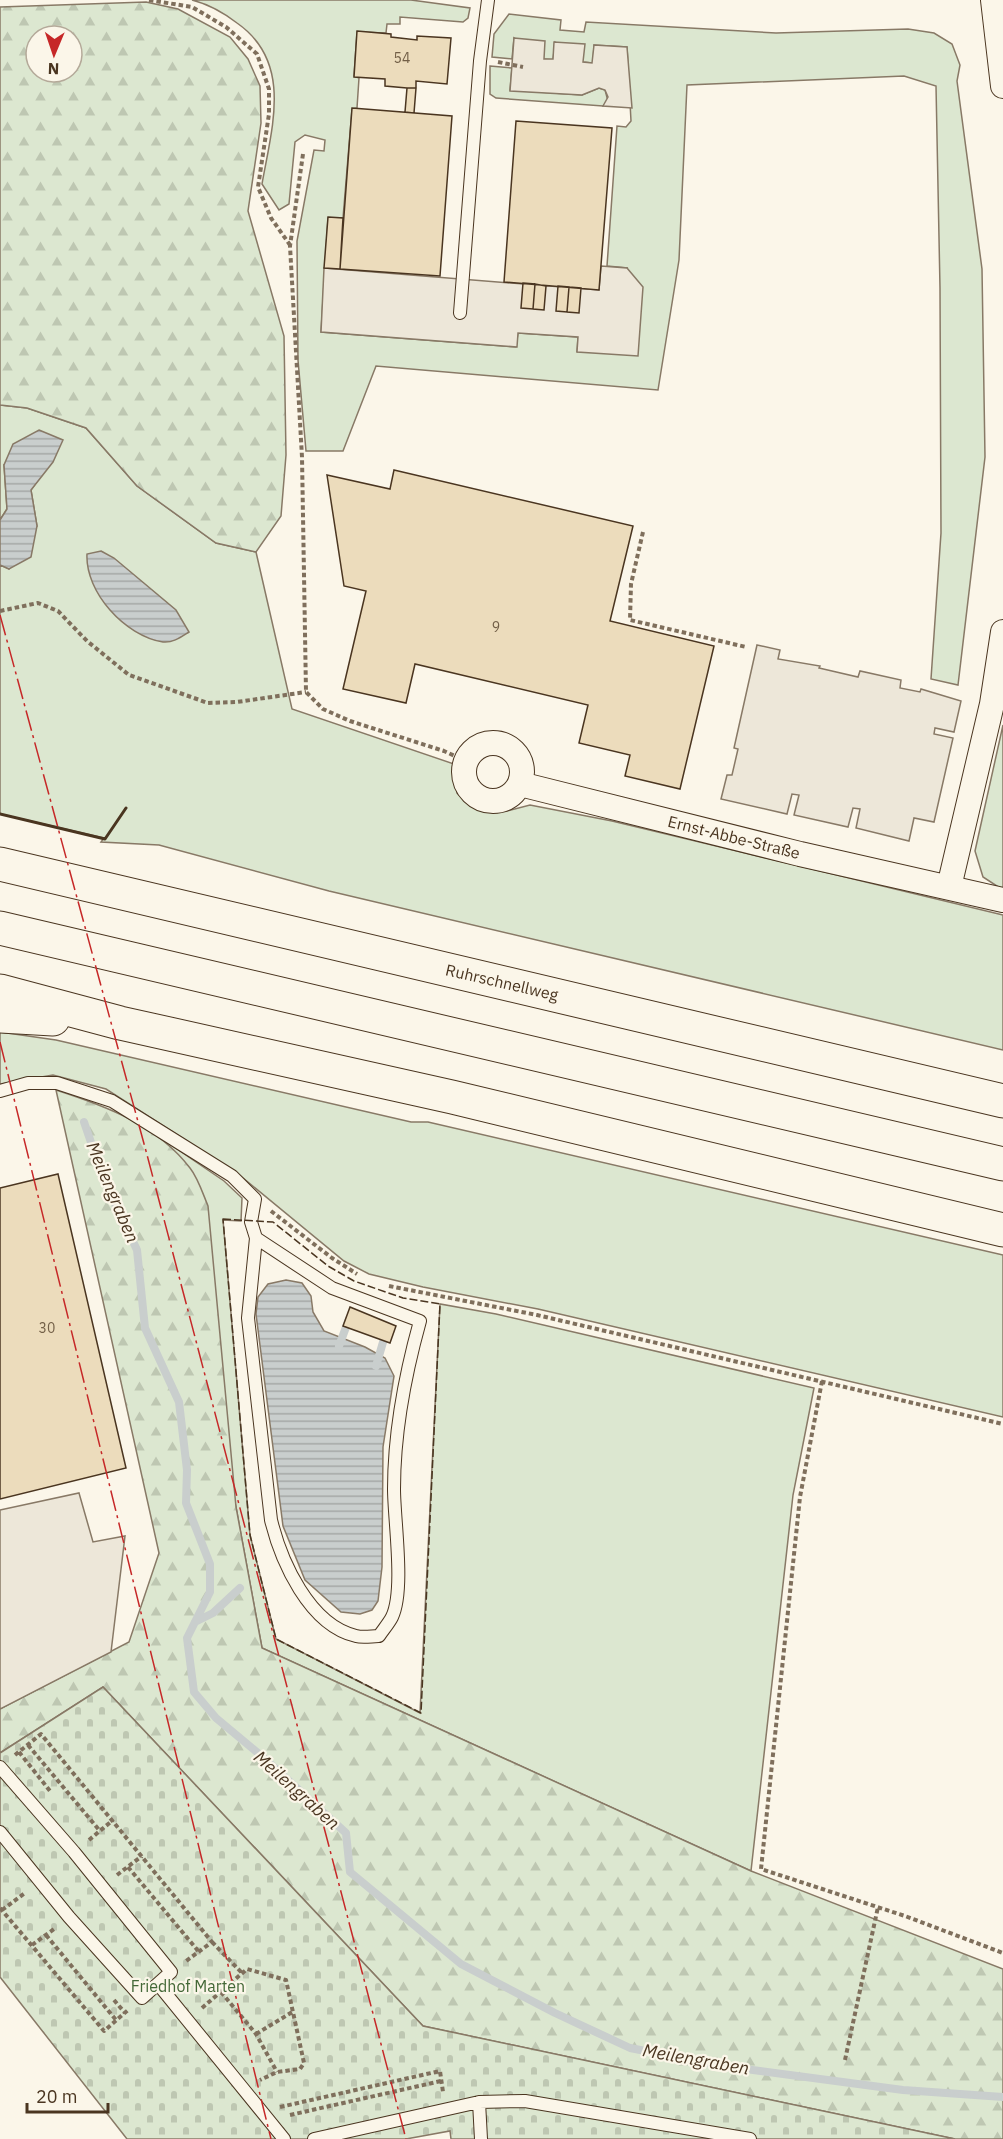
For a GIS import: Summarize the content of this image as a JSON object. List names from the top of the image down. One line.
{"streets":{"highway":["Ruhrschnellweg"],"street":["Ernst-Abbe-Straße"]},"water":["Meilengraben"],"parks":["Friedhof Marten"],"house_numbers":["54","9","30"],"scale_bar":"20 m","north":"bottom"}
